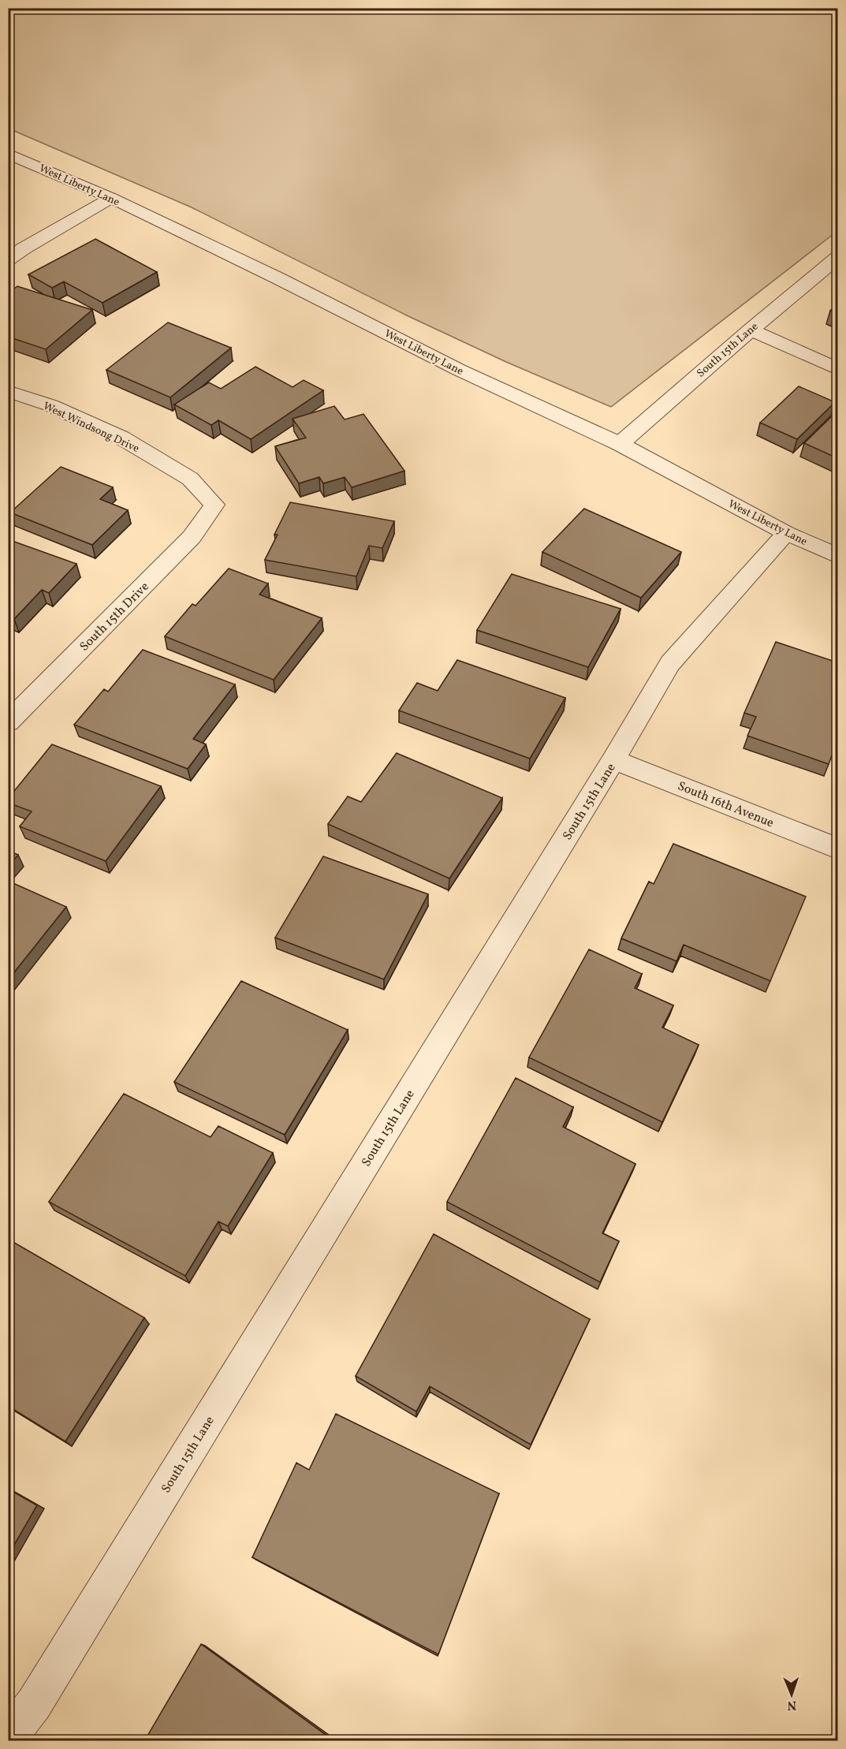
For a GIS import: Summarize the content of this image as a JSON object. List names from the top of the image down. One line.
{"streets":{"street":["West Liberty Lane","South 15th Lane","West Windsong Drive","South 15th Drive","South 16th Avenue"]},"crossings":[["West Liberty Lane","South 15th Lane"],["South 15th Lane","South 16th Avenue"],["West Windsong Drive","South 15th Drive"]],"north":"bottom"}
